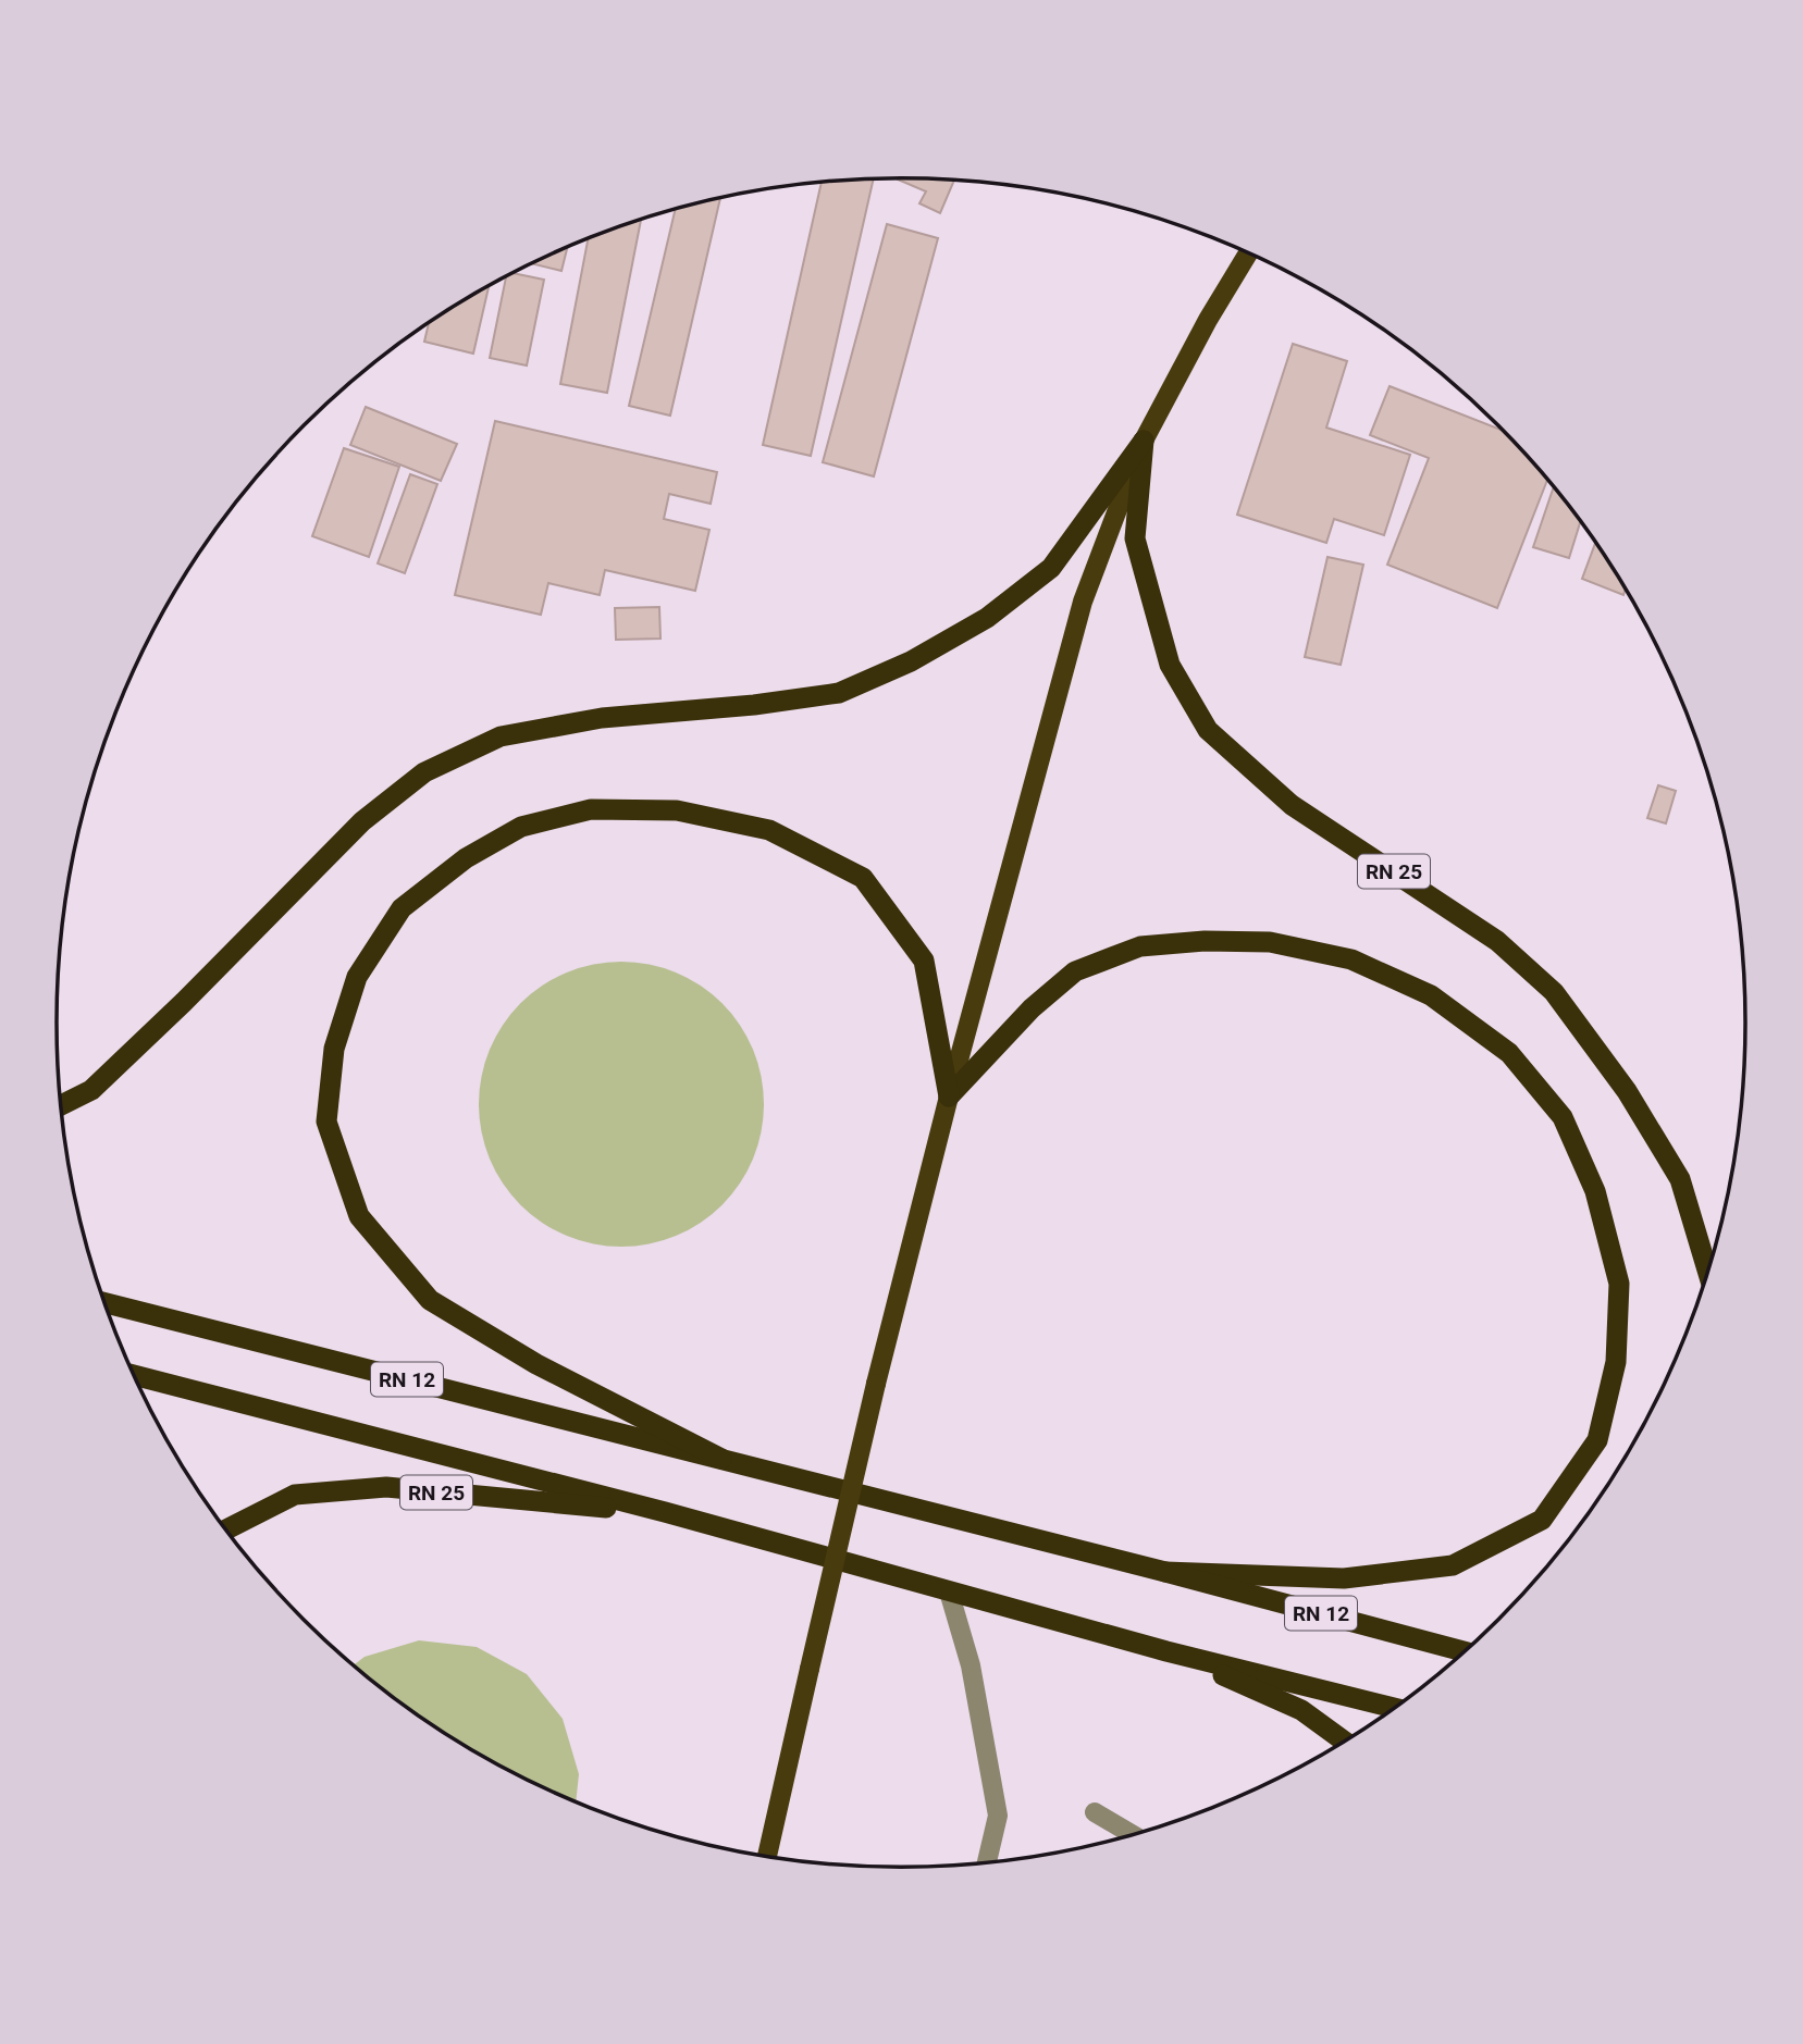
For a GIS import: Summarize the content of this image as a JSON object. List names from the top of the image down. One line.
{"streets":{"highway":["RN 25","RN 12"]}}
